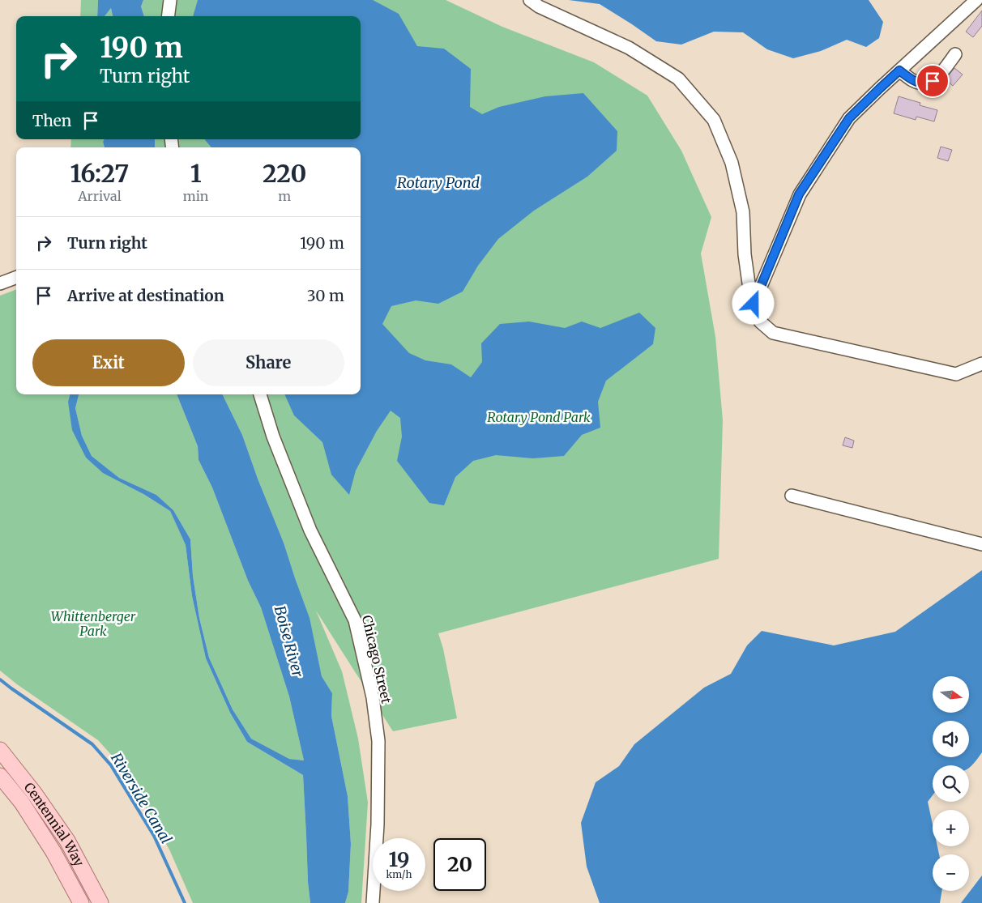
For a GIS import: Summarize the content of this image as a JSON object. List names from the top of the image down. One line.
{"streets":{"main road":["Centennial Way"],"street":["Chicago Street"]},"water":["Rotary Pond","Boise River","Riverside Canal"],"parks":["Rotary Pond Park","Whittenberger Park"],"north":"right","page":{"turn":["190 m","Turn right"],"then":"Then","eta":["16:27","Arrival","1","min","220","m"],"list":[{"name":"Turn right","value":"190 m"},{"name":"Arrive at destination","value":"30 m"}],"buttons":["Exit","Share"],"map_buttons":["+","−"],"speed":"19 km/h","limit":"20"}}
